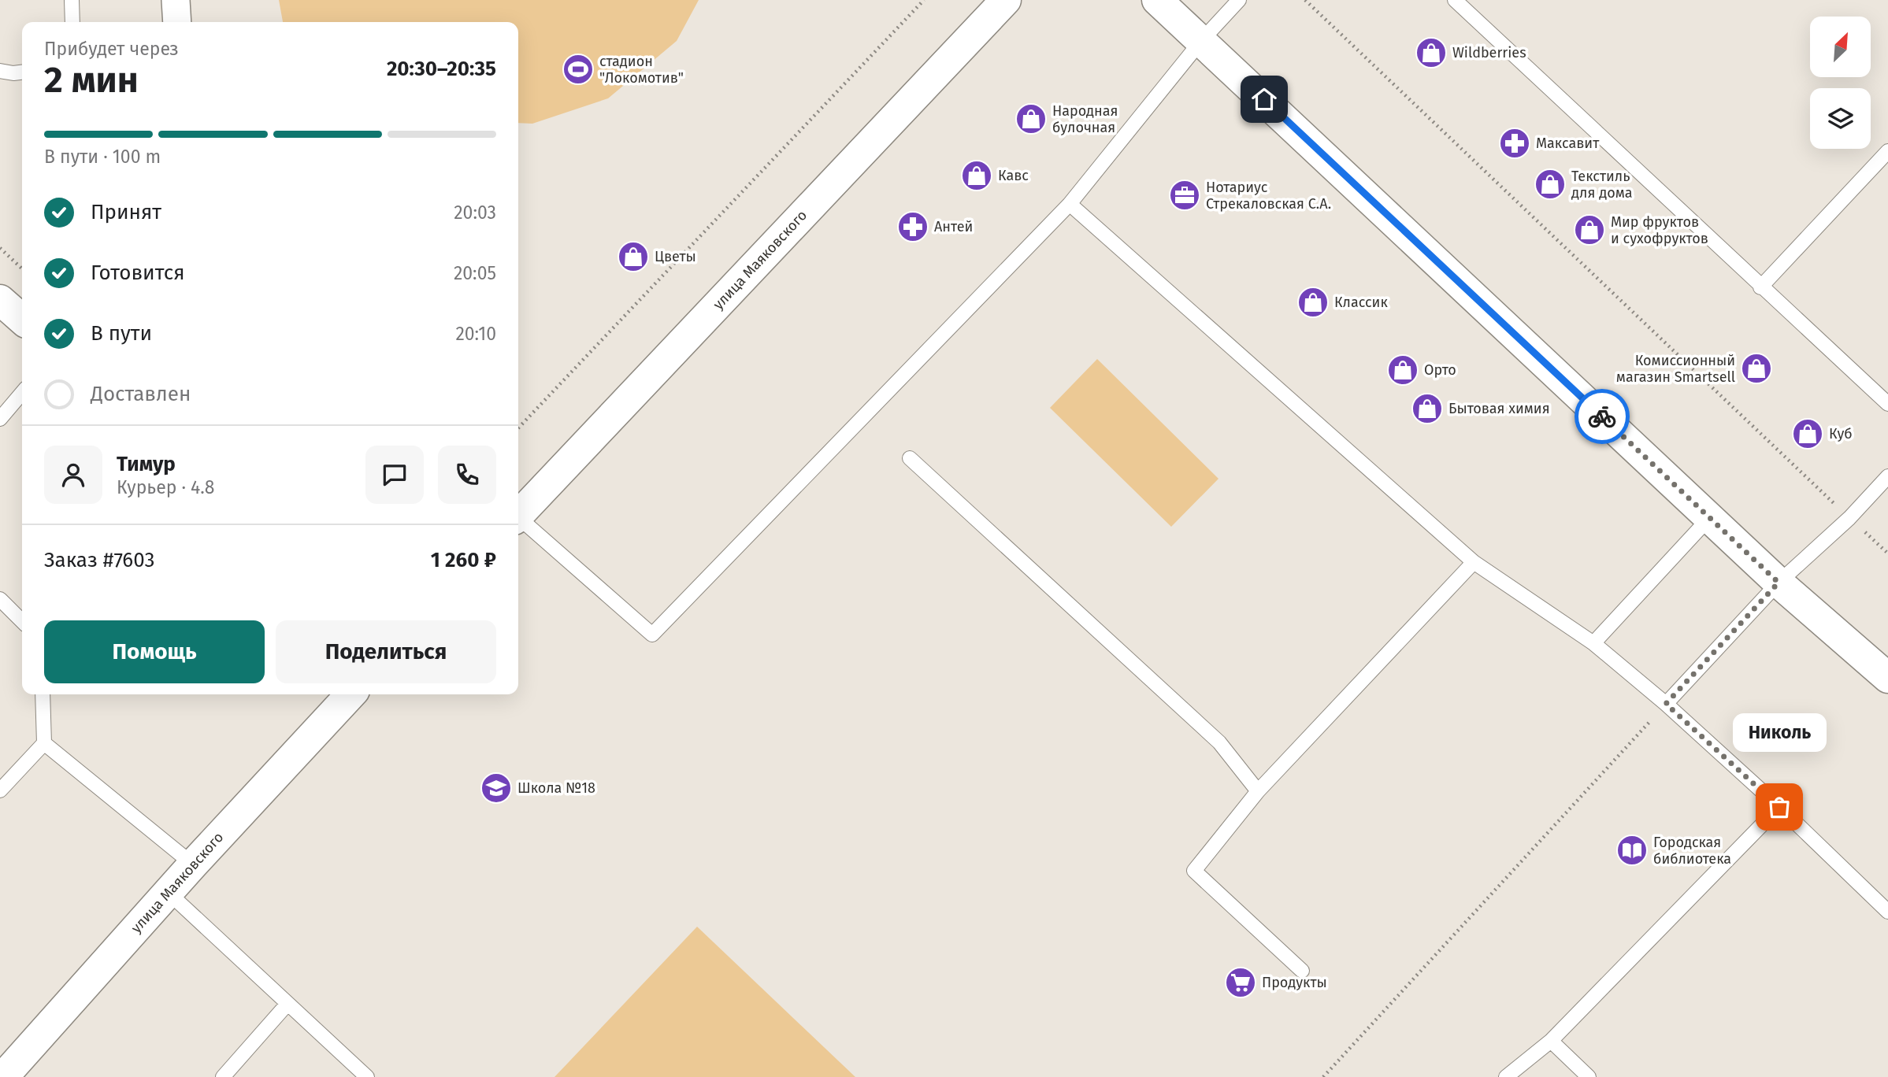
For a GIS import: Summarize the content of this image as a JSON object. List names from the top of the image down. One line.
{"streets":{"street":["улица Маяковского"]},"places":{"shop":["Wildberries","Народная булочная","Кавс","Текстиль для дома","Мир фруктов и сухофруктов","Цветы","Классик","Комиссионный магазин Smartsell","Орто","Бытовая химия","Куб"],"sports":["стадион \"Локомотив\""],"pharmacy":["Максавит","Антей"],"office":["Нотариус Стрекаловская С.А."],"school or university":["Школа №18"],"other":["Николь"],"library":["Городская библиотека"],"supermarket":["Продукты"]},"north":"top right","page":{"heading":["2 мин","Прибудет через","20:30–20:35"],"panel":["Тимур","Курьер · 4.8","Заказ #7603","1 260 ₽"],"bar":"В пути · 100 m","list":[["Принят","20:03"],["Готовится","20:05"],["В пути","20:10"],"Доставлен"],"buttons":["Помощь","Поделиться"],"bubble":"Николь"}}
